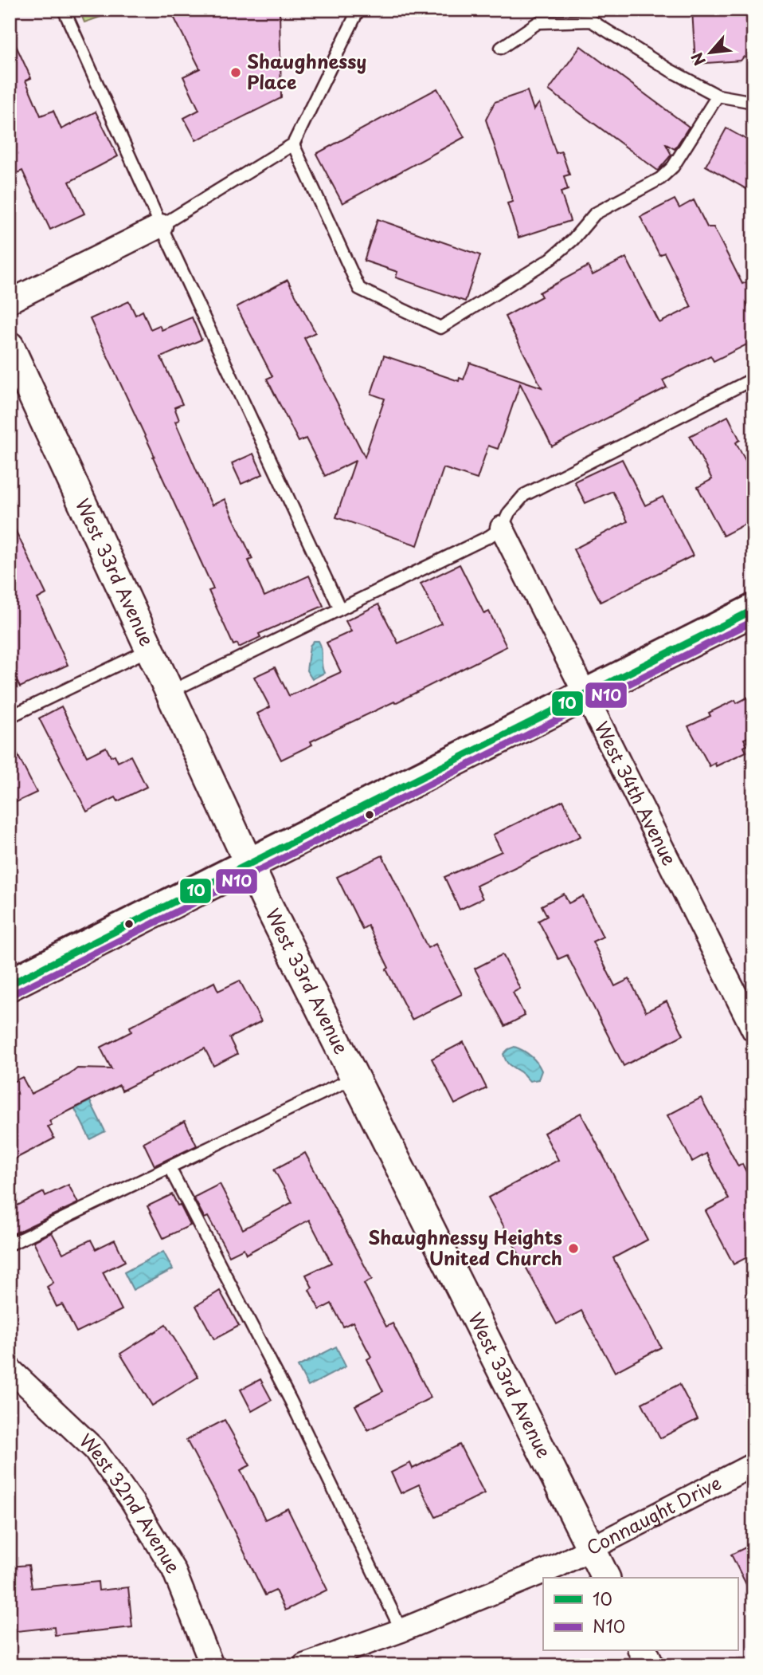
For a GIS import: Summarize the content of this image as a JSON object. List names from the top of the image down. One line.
{"streets":{"street":["West 33rd Avenue","West 34th Avenue","West 32nd Avenue","Connaught Drive"]},"crossings":[["West 33rd Avenue","Connaught Drive"]],"places":["Shaughnessy Place","Shaughnessy Heights United Church"],"lines":["transit line 10","transit line N10"],"legend":["10","N10"],"north":"bottom left"}
